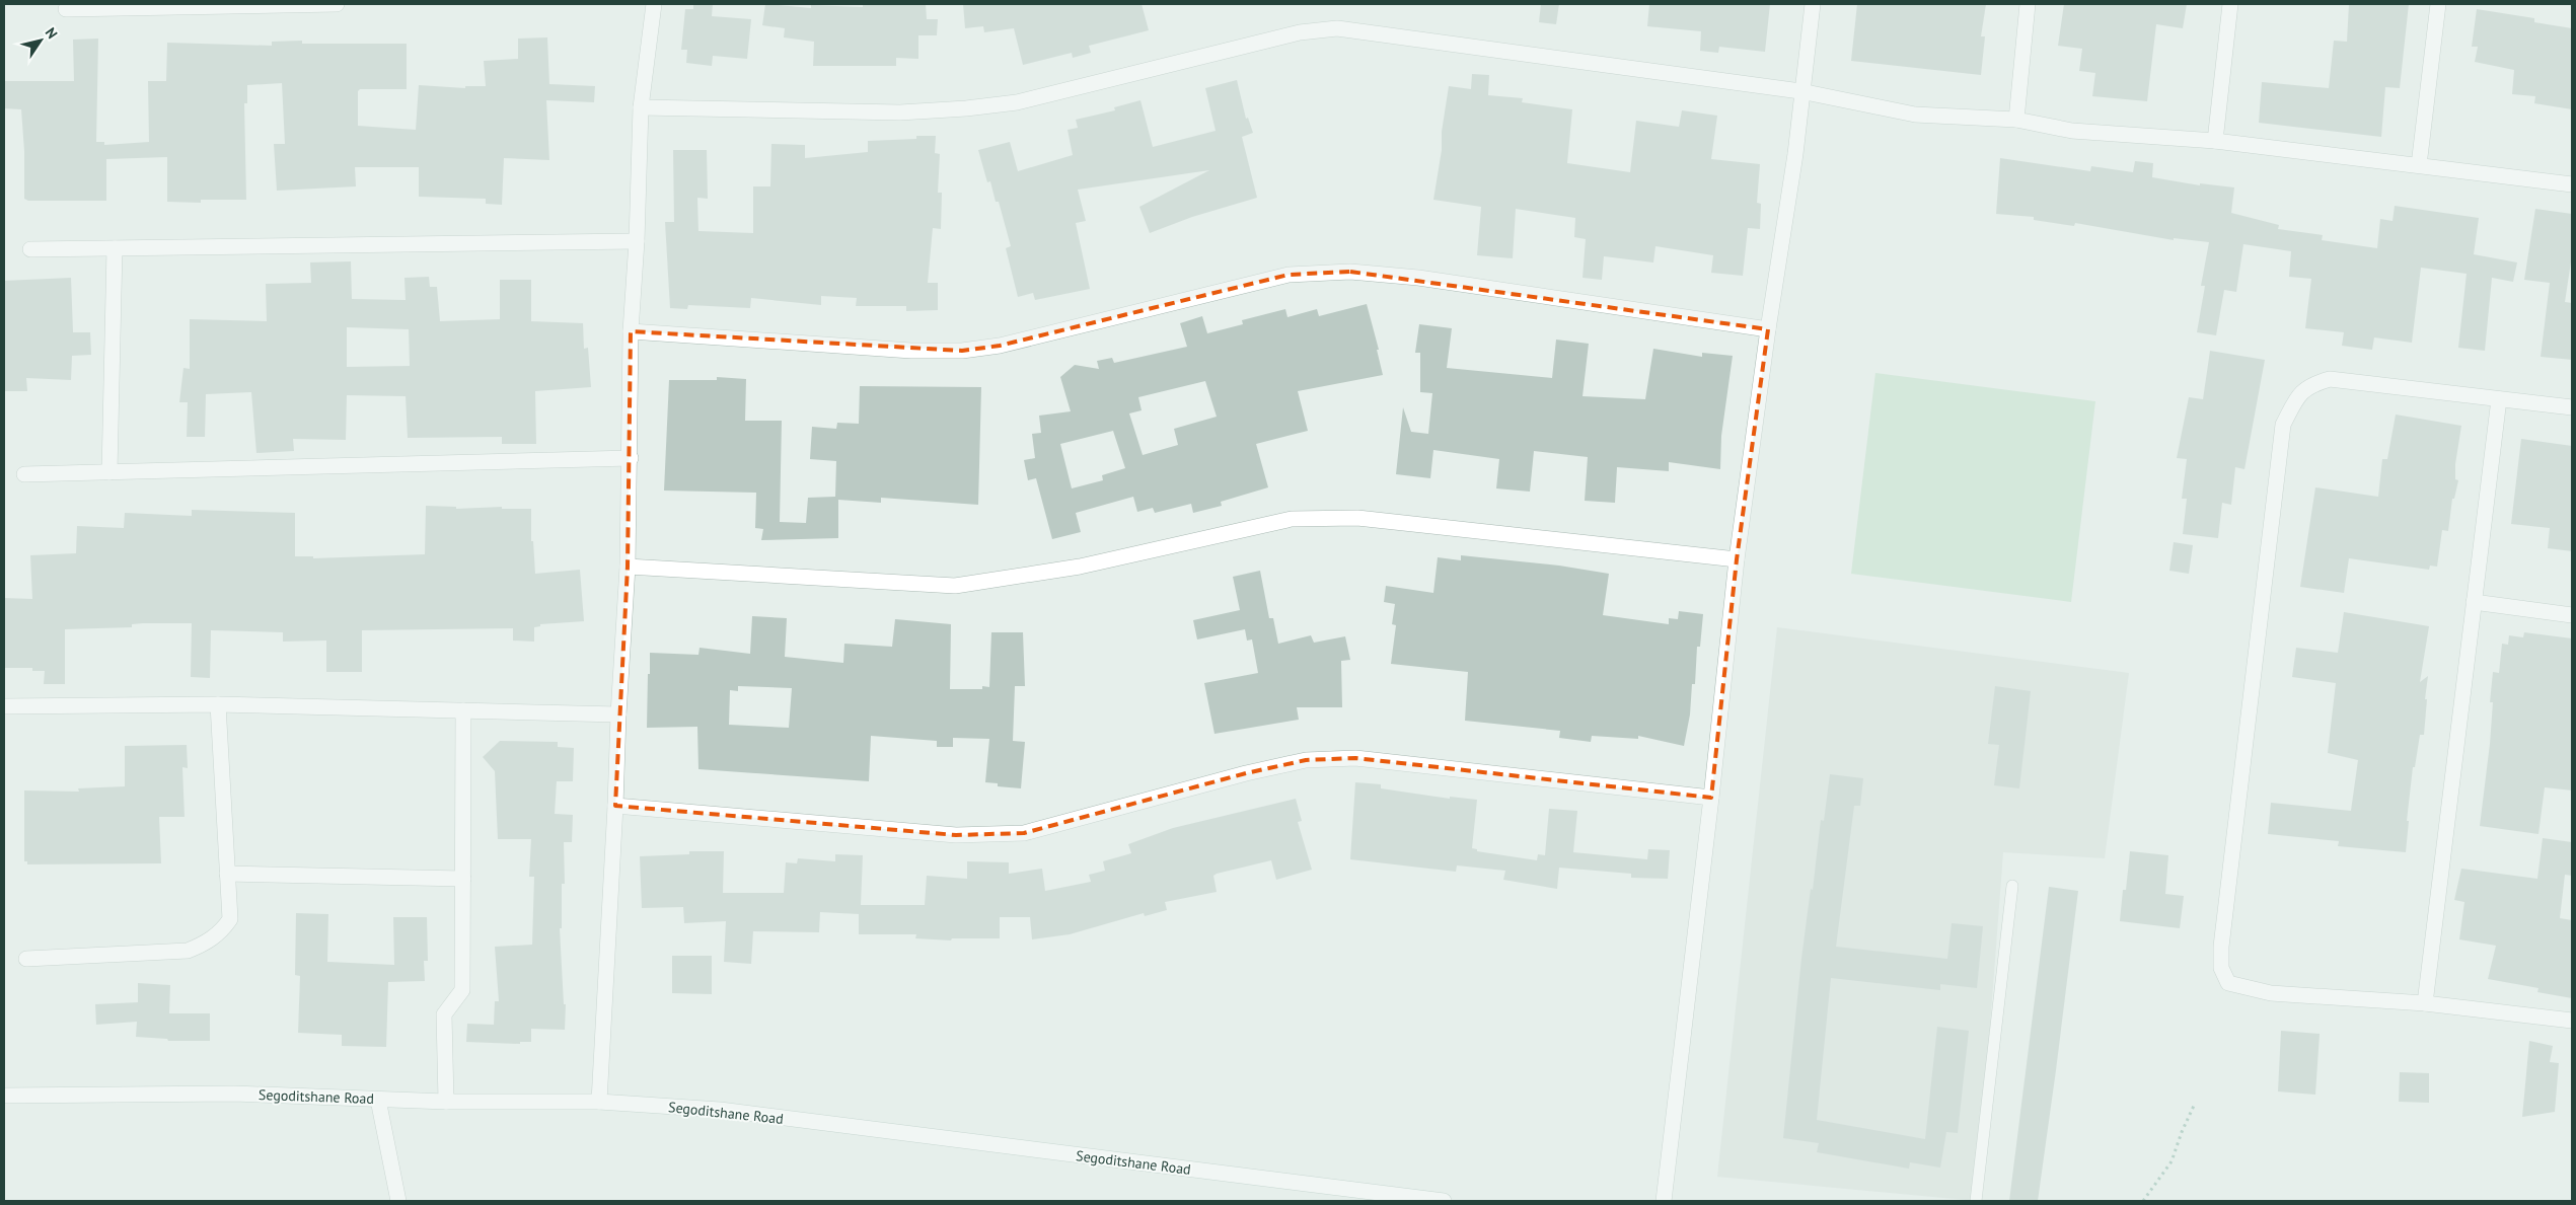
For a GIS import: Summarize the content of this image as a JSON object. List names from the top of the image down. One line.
{"streets":{"street":["Segoditshane Road"]},"north":"top right"}
